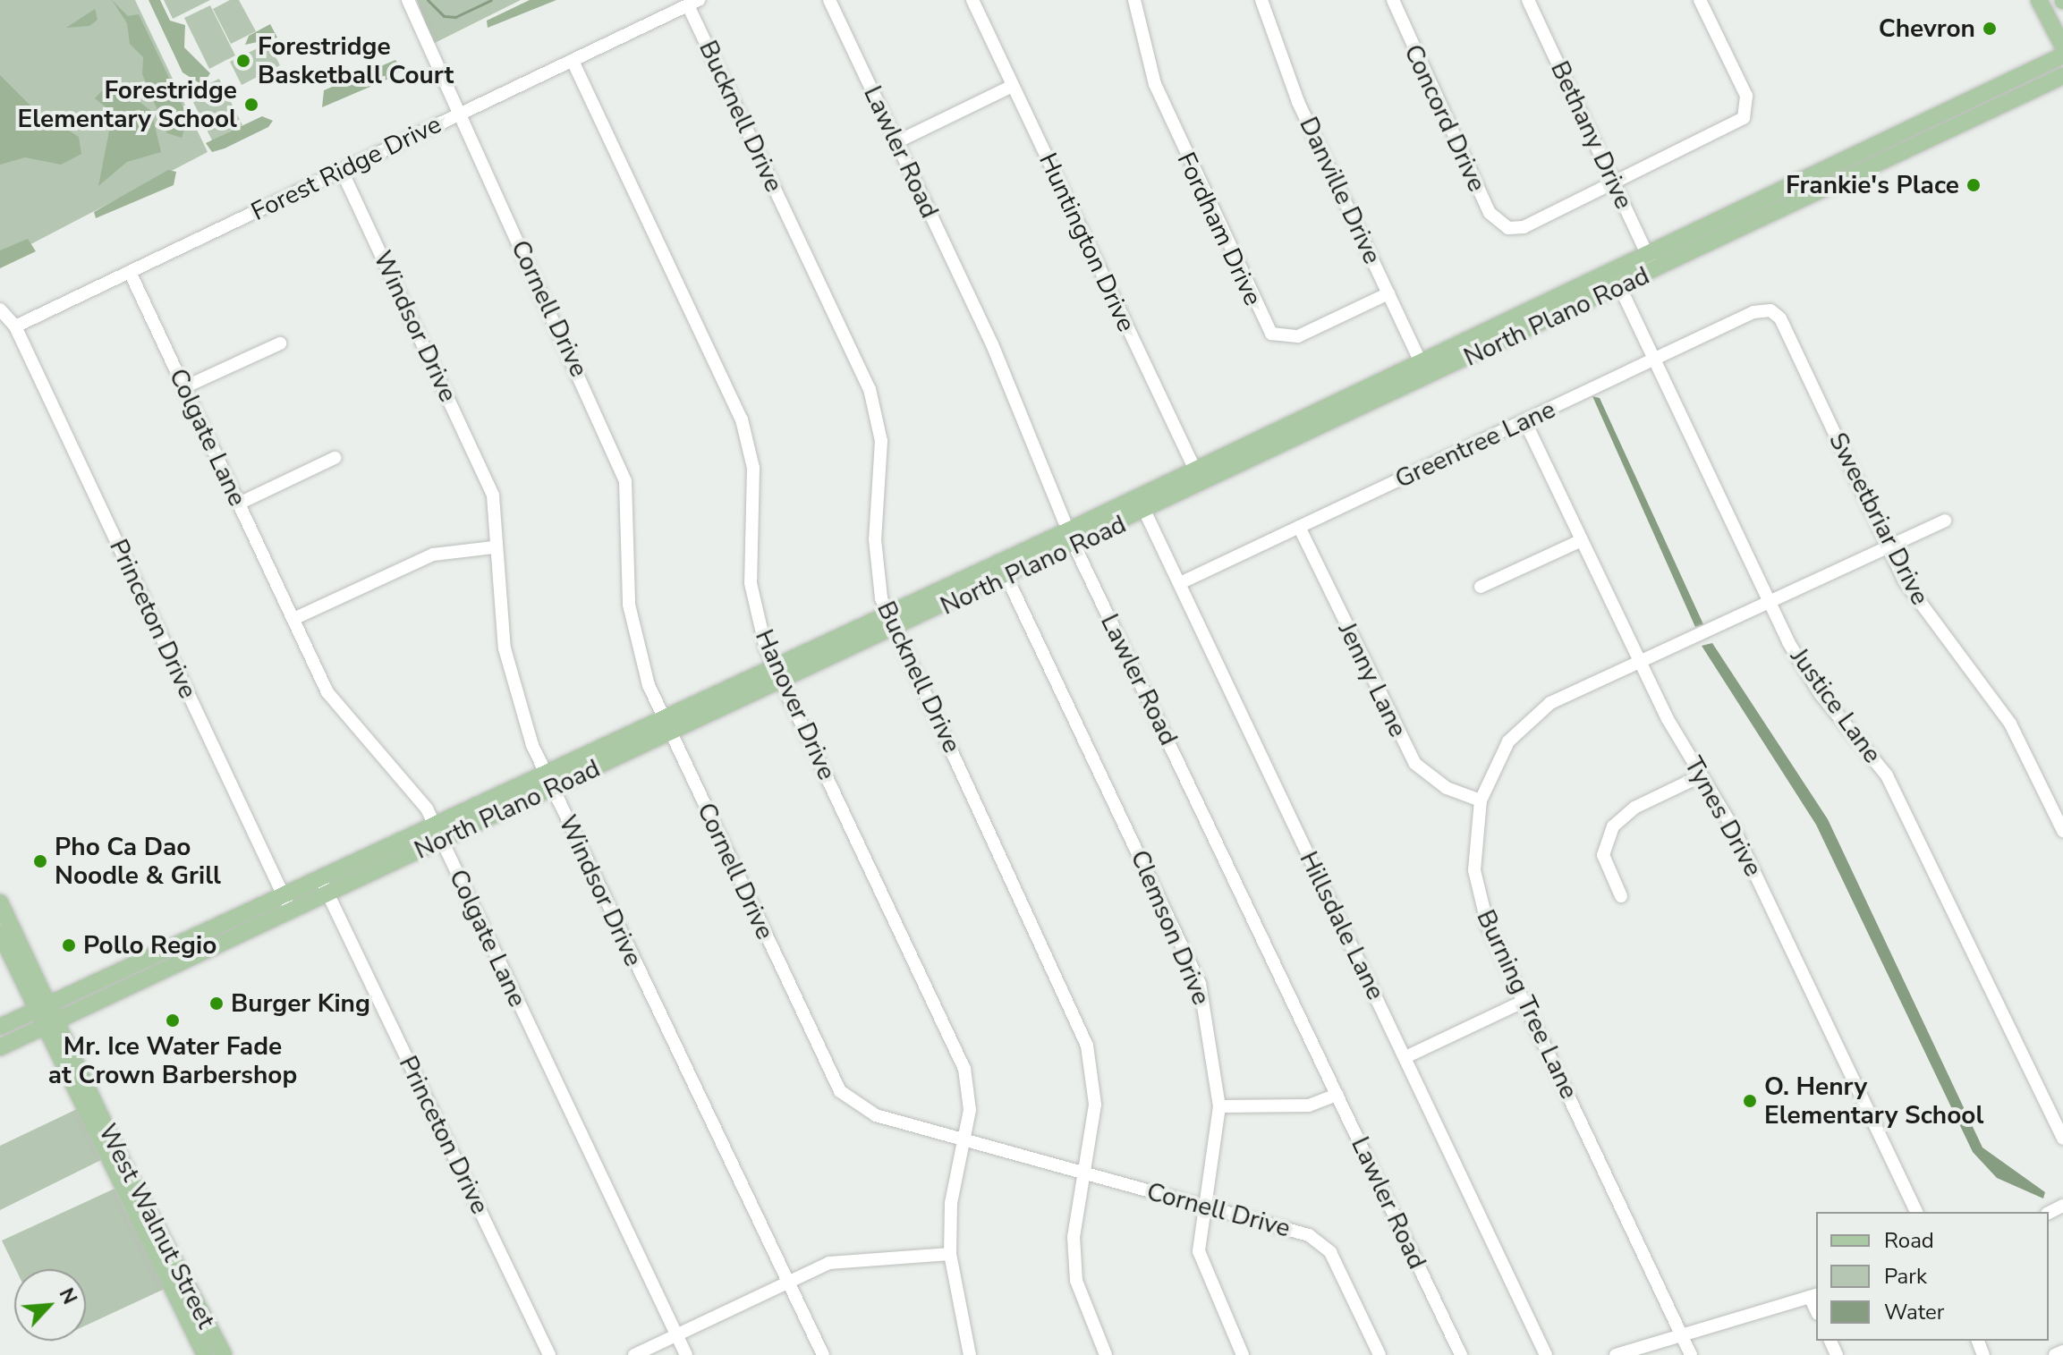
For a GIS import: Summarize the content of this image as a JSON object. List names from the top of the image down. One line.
{"streets":{"main road":["North Plano Road","West Walnut Street"],"street":["Bucknell Drive","Concord Drive","Bethany Drive","Lawler Road","Forest Ridge Drive","Danville Drive","Fordham Drive","Huntington Drive","Cornell Drive","Windsor Drive","Colgate Lane","Greentree Lane","Sweetbriar Drive","Princeton Drive","Jenny Lane","Hanover Drive","Justice Lane","Tynes Drive","Hillsdale Lane","Clemson Drive","Burning Tree Lane"]},"crossings":[["Bucknell Drive","Forest Ridge Drive"],["Bucknell Drive","Cornell Drive"],["Bucknell Drive","North Plano Road"],["Concord Drive","Bethany Drive"],["Bethany Drive","North Plano Road"],["Lawler Road","North Plano Road"],["Forest Ridge Drive","Cornell Drive"],["Forest Ridge Drive","Windsor Drive"],["Forest Ridge Drive","Colgate Lane"],["Forest Ridge Drive","Princeton Drive"],["Forest Ridge Drive","Hanover Drive"],["Danville Drive","Fordham Drive"],["Danville Drive","North Plano Road"],["Huntington Drive","North Plano Road"],["Cornell Drive","North Plano Road"],["Cornell Drive","Hanover Drive"],["Cornell Drive","Clemson Drive"],["North Plano Road","Windsor Drive"],["North Plano Road","Colgate Lane"],["North Plano Road","Princeton Drive"],["North Plano Road","Hanover Drive"],["North Plano Road","Justice Lane"],["North Plano Road","Hillsdale Lane"],["North Plano Road","Clemson Drive"],["North Plano Road","West Walnut Street"],["Greentree Lane","Sweetbriar Drive"],["Greentree Lane","Jenny Lane"],["Greentree Lane","Justice Lane"],["Greentree Lane","Tynes Drive"],["Greentree Lane","Hillsdale Lane"],["Sweetbriar Drive","Burning Tree Lane"],["Jenny Lane","Burning Tree Lane"],["Justice Lane","Burning Tree Lane"],["Tynes Drive","Burning Tree Lane"]],"places":["Chevron","Forestridge Basketball Court","Forestridge Elementary School","Frankie's Place","Pho Ca Dao Noodle & Grill","Pollo Regio","Burger King","Mr. Ice Water Fade at Crown Barbershop","O. Henry Elementary School"],"legend":["Road","Park","Water"],"north":"top right"}
